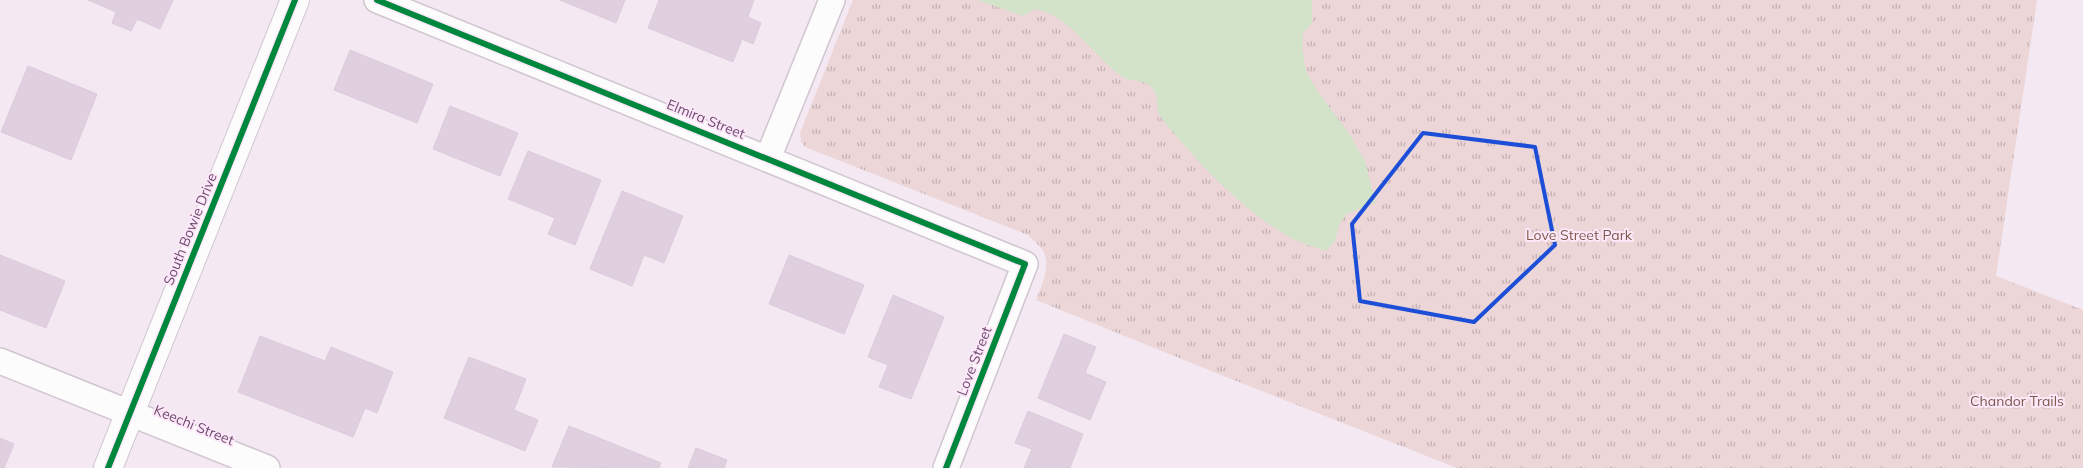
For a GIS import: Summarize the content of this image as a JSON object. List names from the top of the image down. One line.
{"streets":{"street":["Elmira Street","South Bowie Drive","Love Street","Keechi Street"]},"crossings":[["Elmira Street","Love Street"],["South Bowie Drive","Keechi Street"]],"parks":["Love Street Park","Chandor Trails"]}
